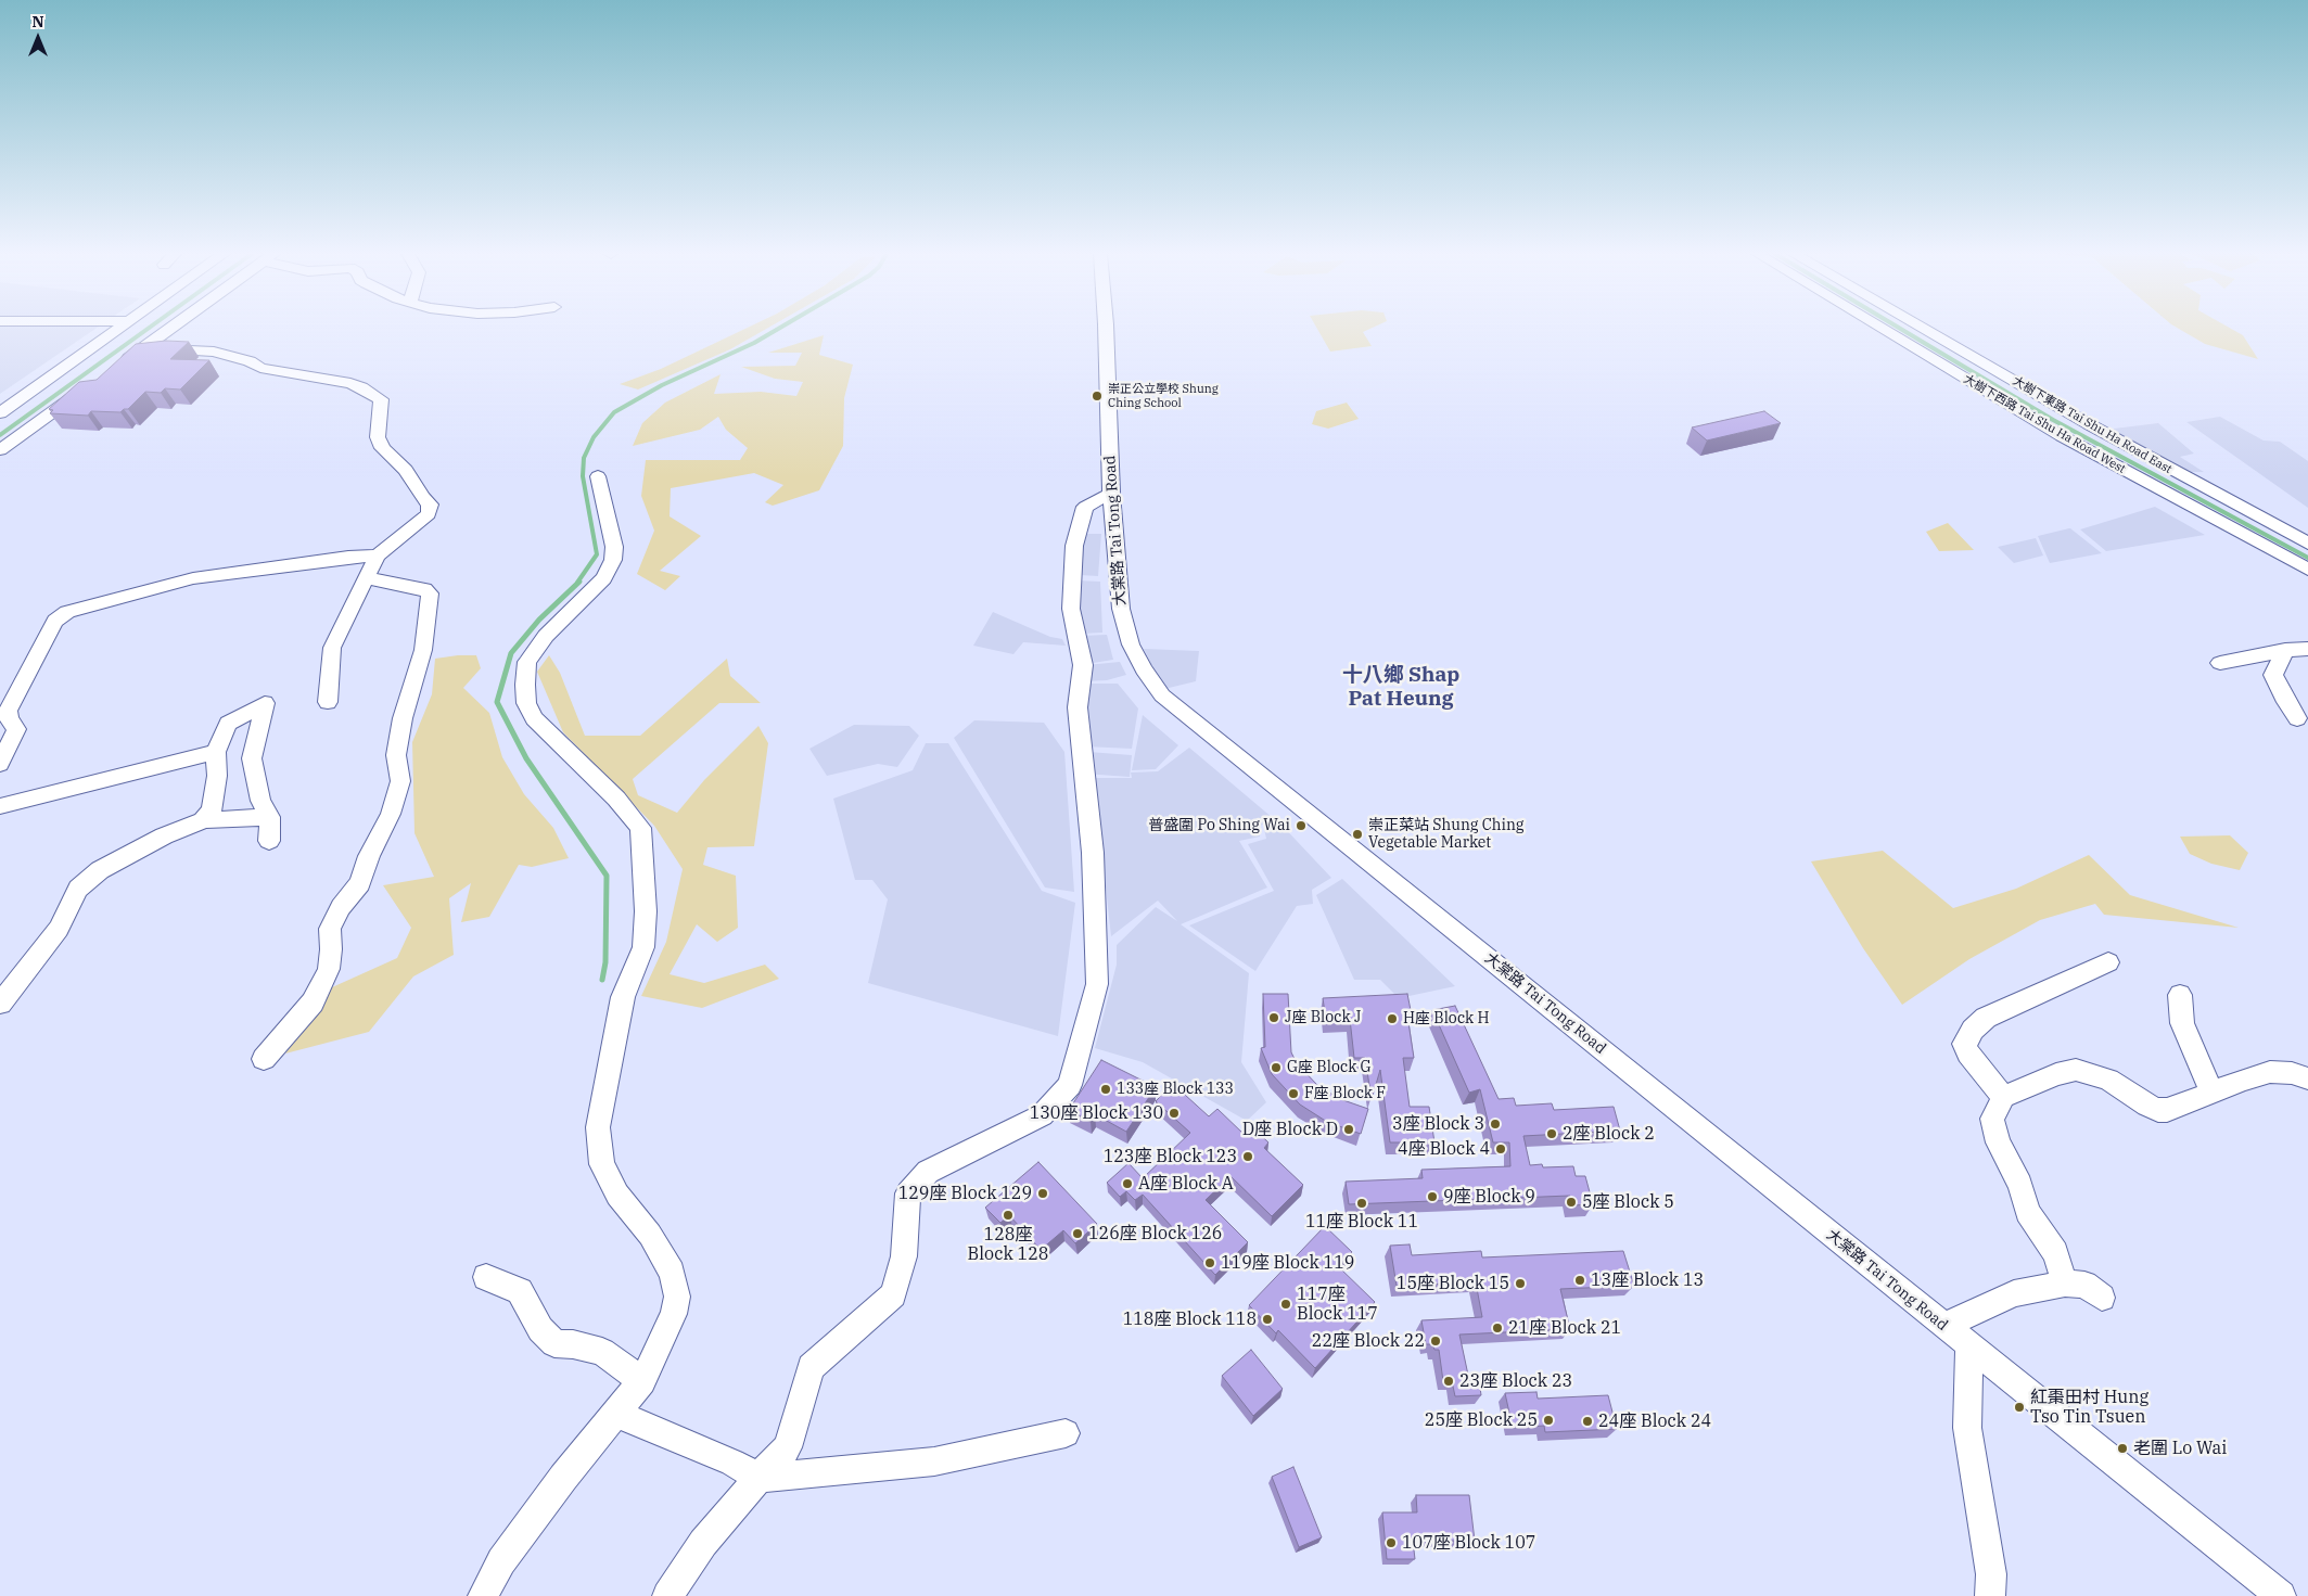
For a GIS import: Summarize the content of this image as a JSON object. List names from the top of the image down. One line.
{"streets":{"street":["大樹下西路 Tai Shu Ha Road West","大樹下東路 Tai Shu Ha Road East","大棠路 Tai Tong Road"]},"districts":["十八鄉 Shap Pat Heung"],"places":["崇正公立學校 Shung Ching School","普盛圍 Po Shing Wai","崇正菜站 Shung Ching Vegetable Market","J座 Block J","H座 Block H","G座 Block G","133座 Block 133","F座 Block F","130座 Block 130","3座 Block 3","D座 Block D","2座 Block 2","4座 Block 4","123座 Block 123","A座 Block A","129座 Block 129","9座 Block 9","5座 Block 5","11座 Block 11","128座 Block 128","126座 Block 126","119座 Block 119","13座 Block 13","15座 Block 15","117座 Block 117","118座 Block 118","21座 Block 21","22座 Block 22","23座 Block 23","紅棗田村 Hung Tso Tin Tsuen","25座 Block 25","24座 Block 24","老圍 Lo Wai","107座 Block 107"],"north":"top"}
